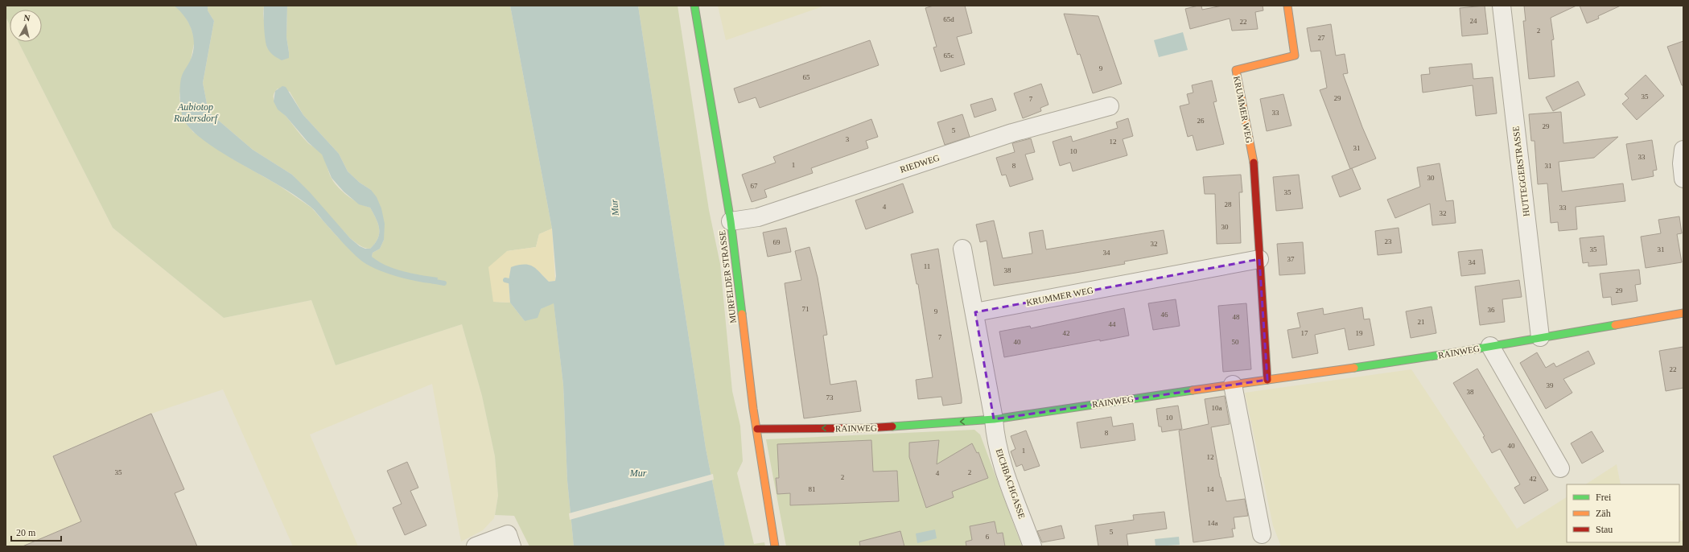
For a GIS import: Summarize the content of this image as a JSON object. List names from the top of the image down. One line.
{"streets":{"street":["KRUMMER WEG","RIEDWEG","HUTTEGGERSTRASSE","MURFELDER STRASSE","RAINWEG","EICHBACHGASSE"]},"crossings":[["KRUMMER WEG","RAINWEG"],["RIEDWEG","MURFELDER STRASSE"],["HUTTEGGERSTRASSE","RAINWEG"],["MURFELDER STRASSE","RAINWEG"],["RAINWEG","EICHBACHGASSE"]],"water":["Aubiotop Rudersdorf","Mur"],"house_numbers":["65d","24","22","2","27","65c","9","65","35","29","7","33","26","29","5","3","12","31","10","33","1","8","31","30","67","35","28","4","33","32","30","23","69","32","35","31","34","37","34","11","38","29","71","36","9","46","48","21","44","42","17","19","7","40","50","22","39","38","73","10a","10","8","40","1","12","35","2","4","2","42","81","14","14a","5","6"],"legend":["Frei","Zäh","Stau"],"scale_bar":"20 m","north":"top"}
